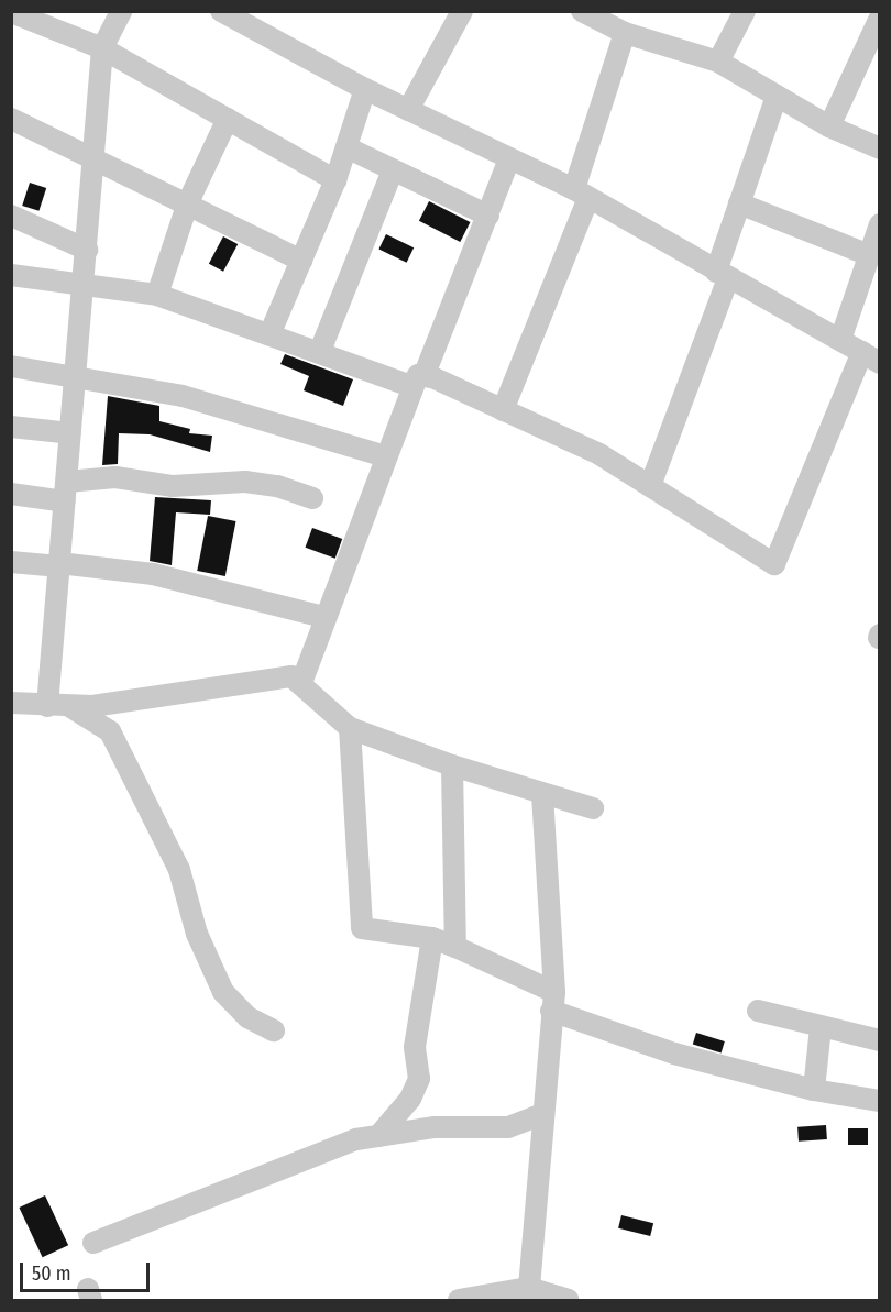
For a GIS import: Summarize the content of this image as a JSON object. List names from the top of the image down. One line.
{"scale_bar":"50 m"}
